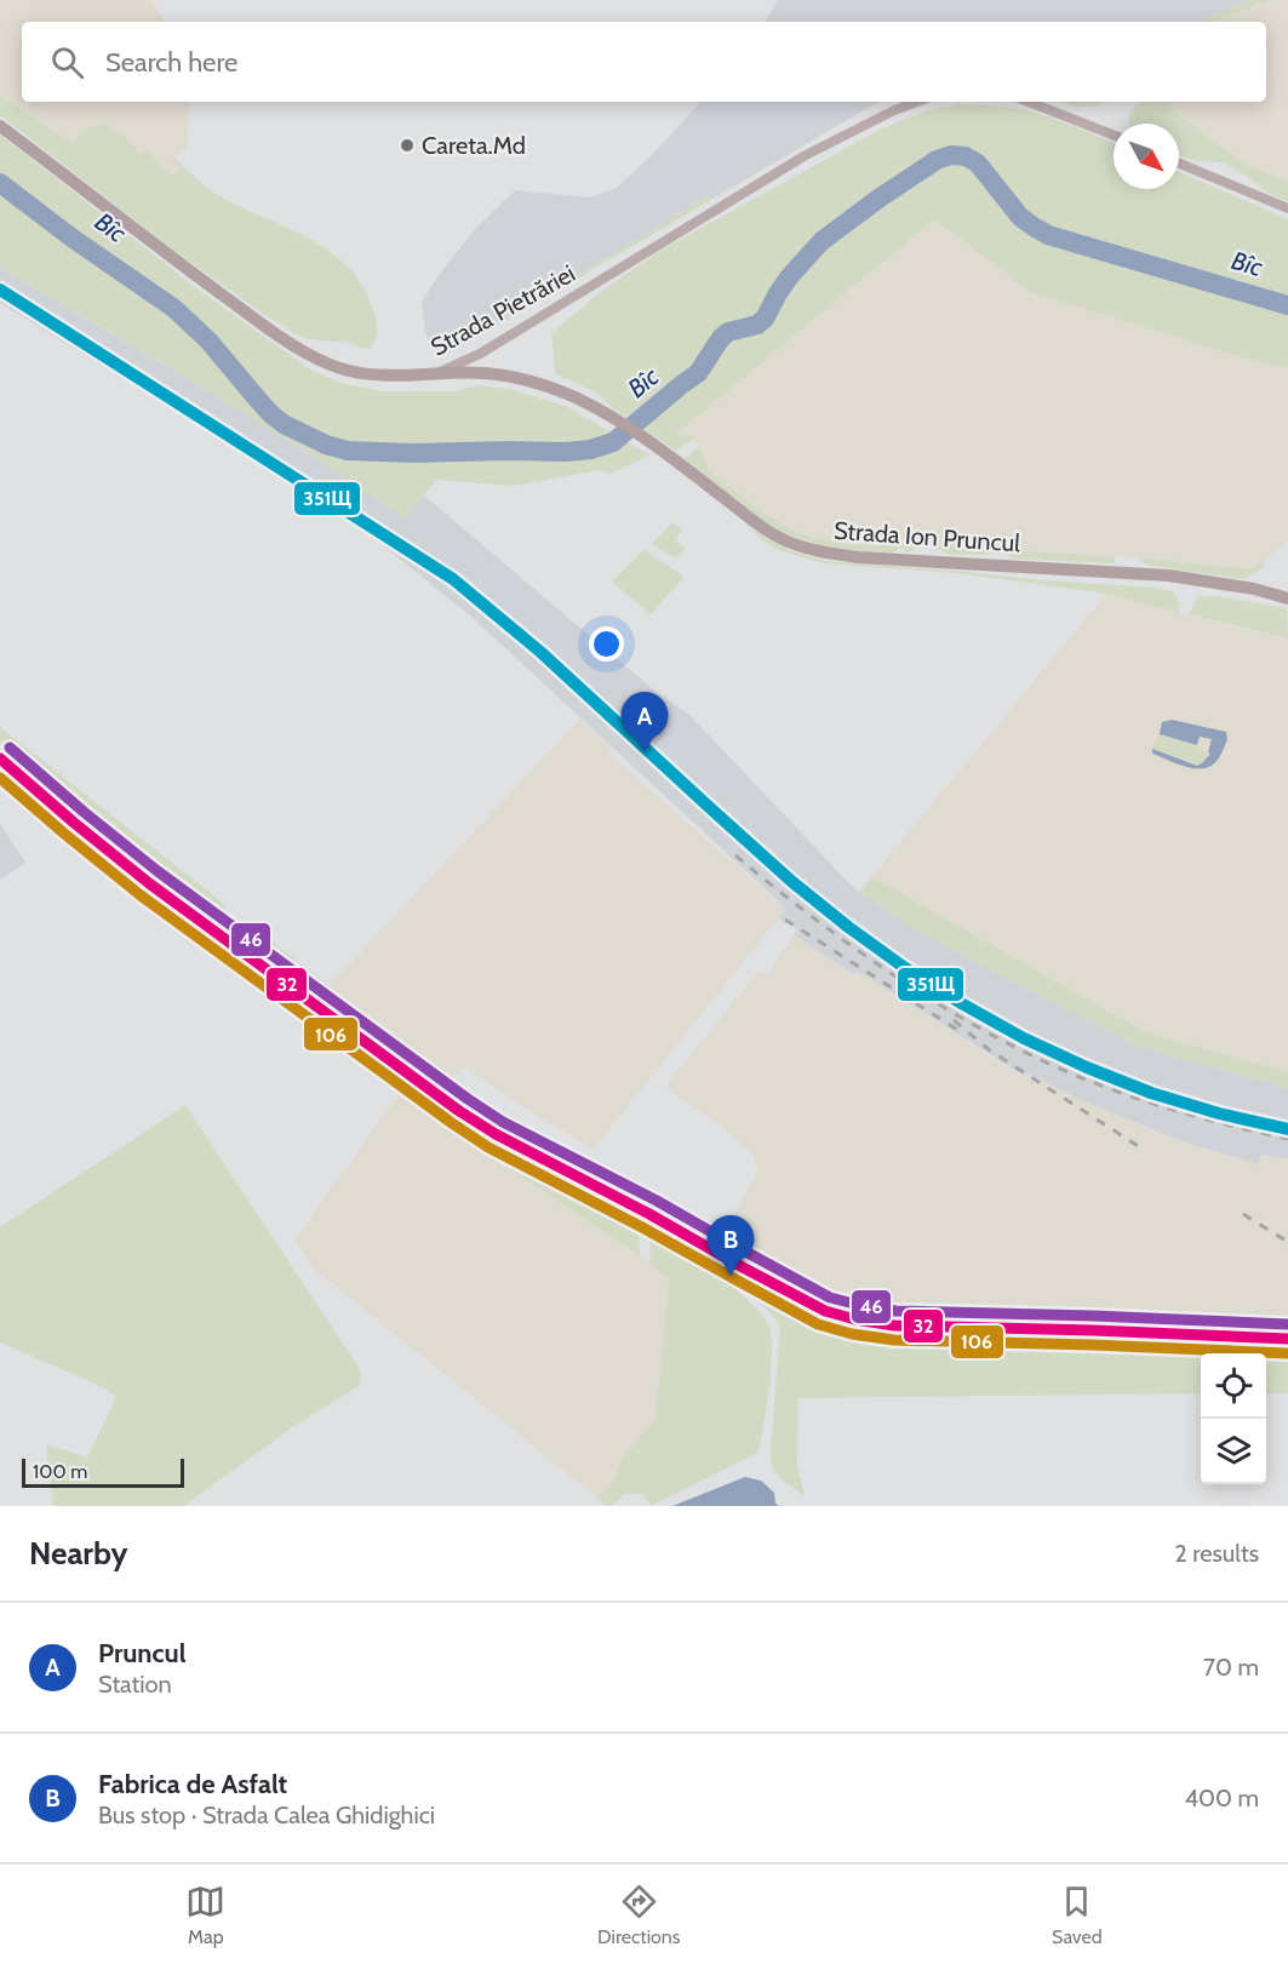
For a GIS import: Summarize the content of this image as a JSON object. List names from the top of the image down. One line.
{"streets":{"street":["Strada Pietrăriei","Strada Ion Pruncul"]},"crossings":[["Strada Pietrăriei","Strada Ion Pruncul"]],"water":["Bîc"],"places":["Careta.Md"],"lines":["transit line 351Щ","transit line 46","transit line 32","transit line 106"],"scale_bar":"100 m","north":"bottom right","page":{"search":"Search here","pins":["A","B"],"scale":"100 m","heading":["Nearby","2 results"],"list":[{"mark":"A","name":"Pruncul","note":"Station","value":"70 m"},{"mark":"B","name":"Fabrica de Asfalt","note":"Bus stop · Strada Calea Ghidighici","value":"400 m"}],"nav":["Map","Directions","Saved"]}}
